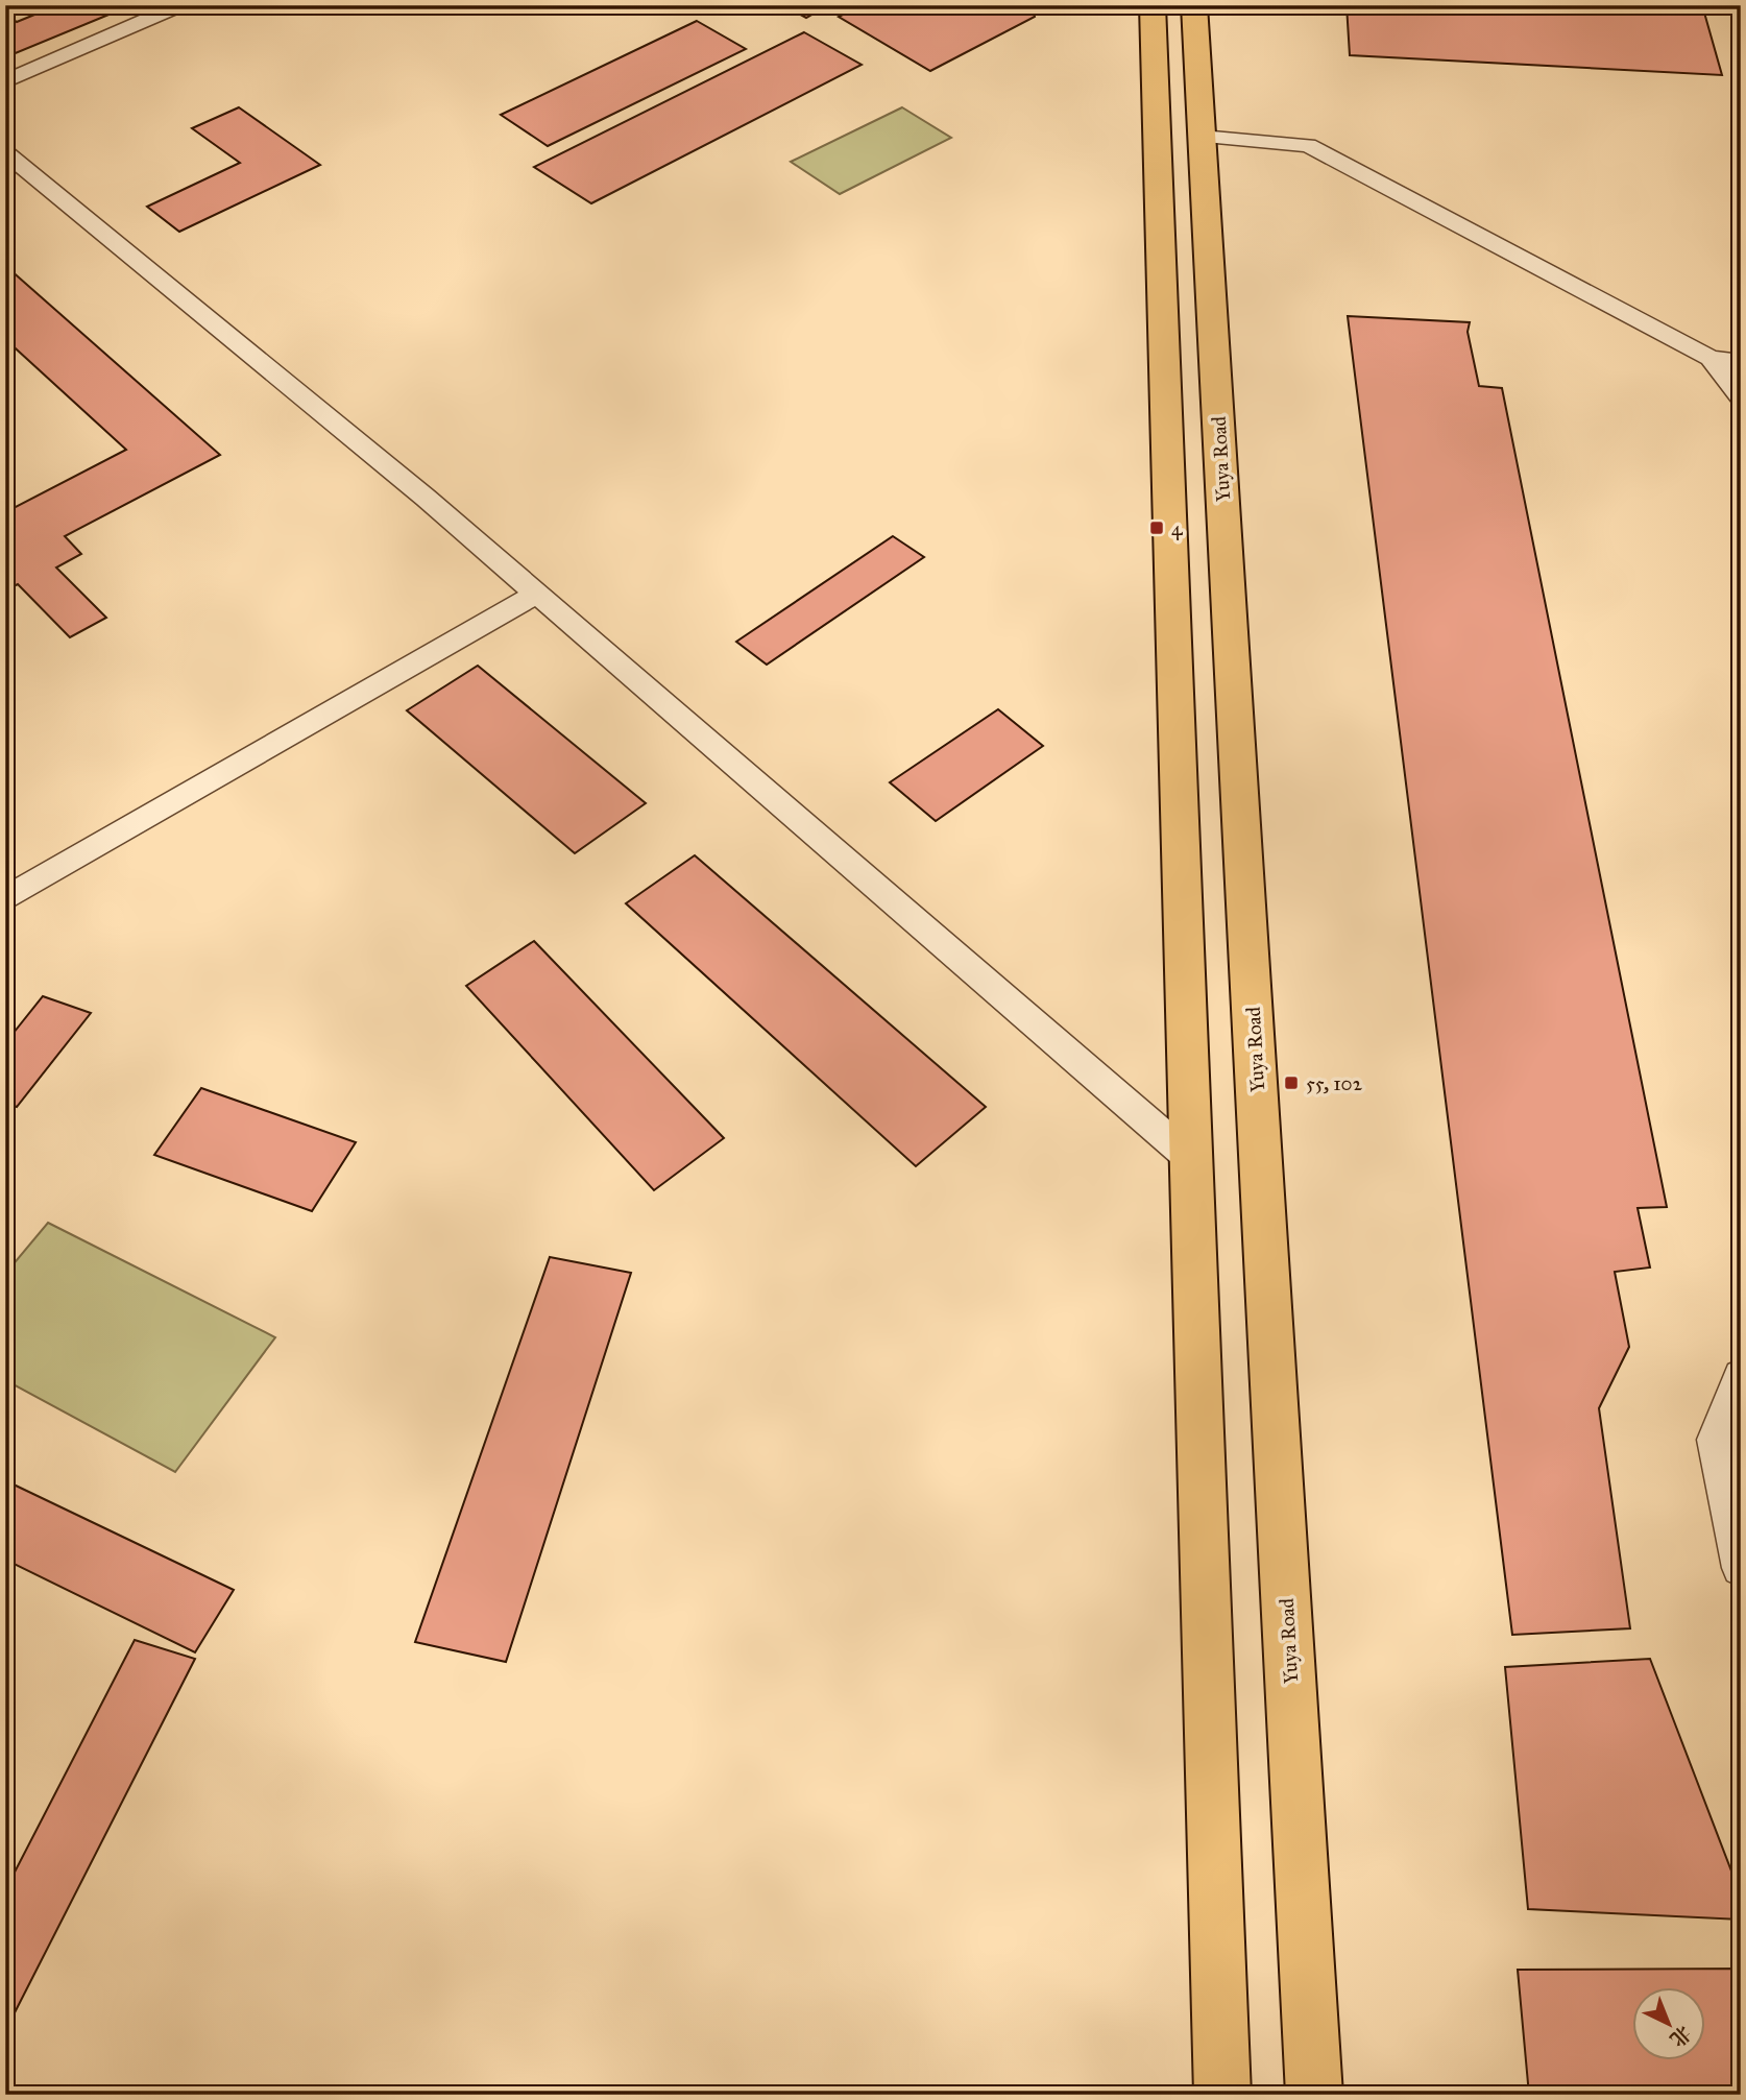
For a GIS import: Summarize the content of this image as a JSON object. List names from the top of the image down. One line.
{"streets":{"highway":["Yuya Road"]},"places":{"transit":["4","55, 102"]},"north":"bottom right"}
